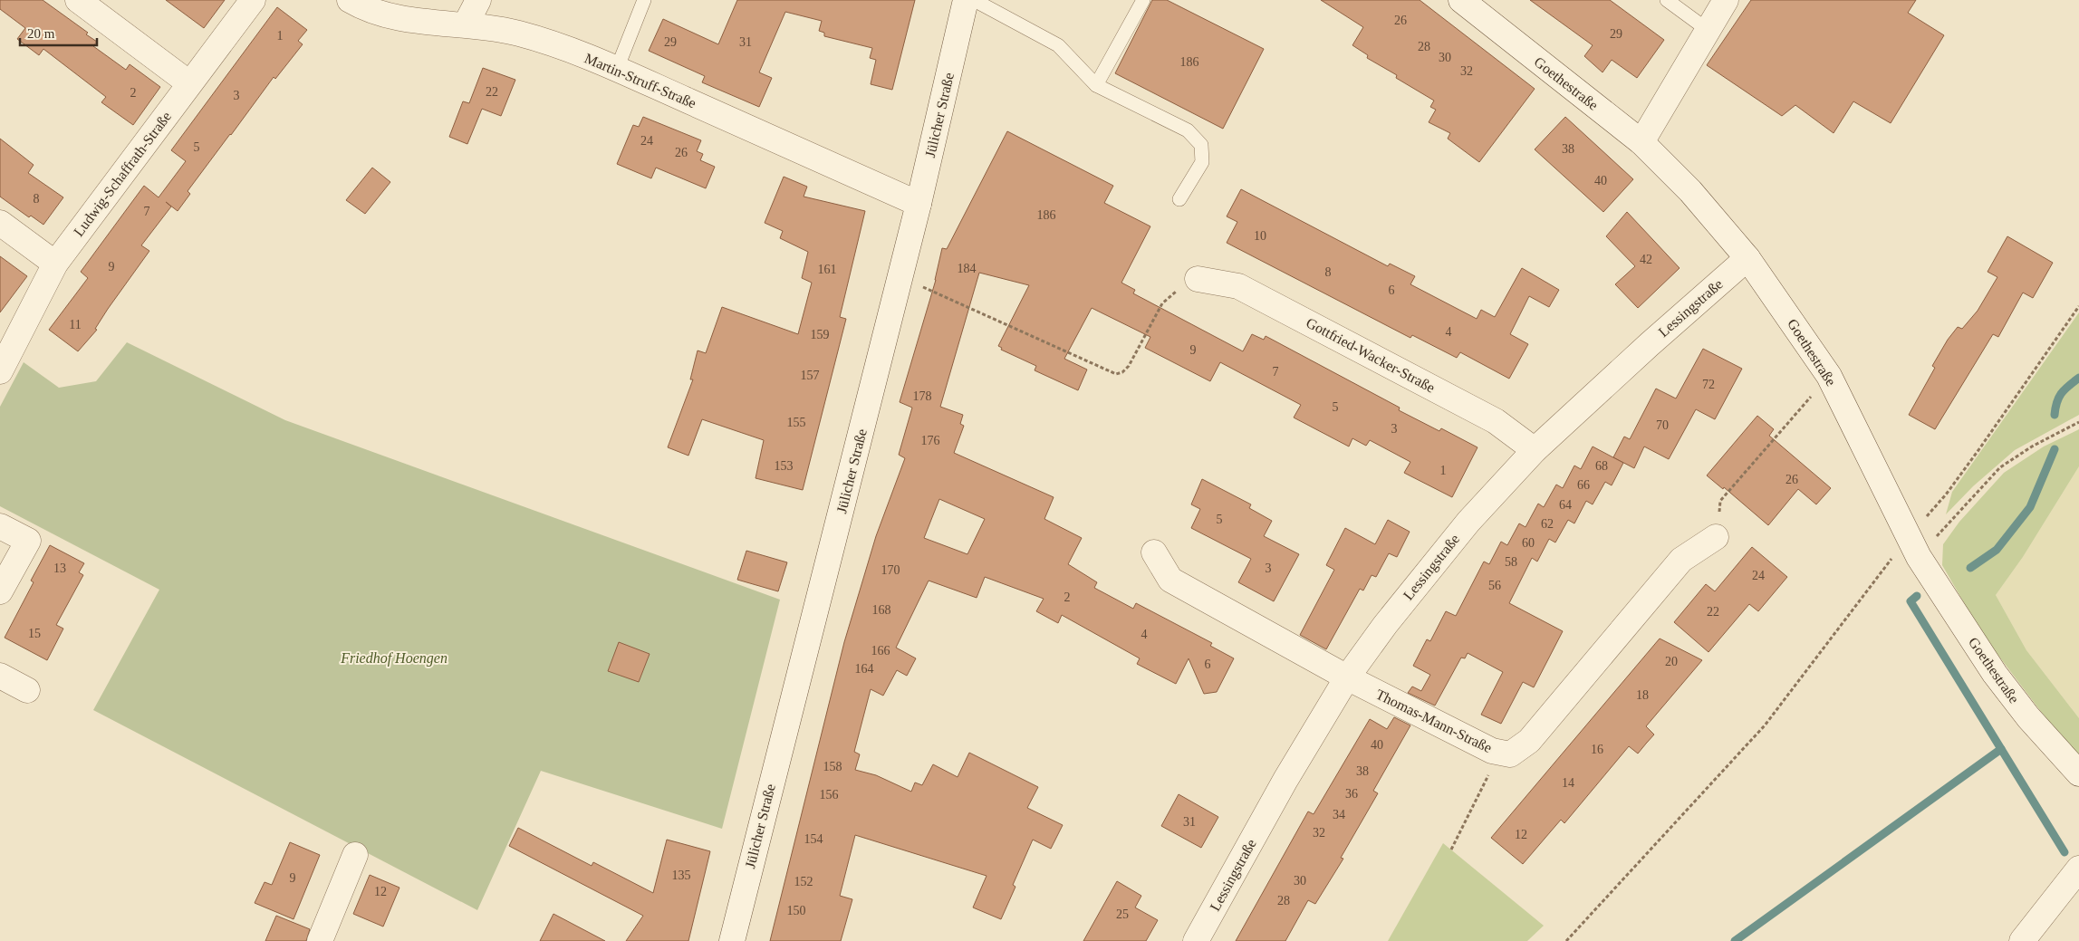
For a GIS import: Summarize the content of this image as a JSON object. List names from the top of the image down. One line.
{"streets":{"street":["Martin-Struff-Straße","Goethestraße","Jülicher Straße","Ludwig-Schaffrath-Straße","Lessingstraße","Gottfried-Wacker-Straße","Thomas-Mann-Straße"]},"crossings":[["Martin-Struff-Straße","Jülicher Straße"],["Goethestraße","Lessingstraße"],["Lessingstraße","Gottfried-Wacker-Straße"],["Lessingstraße","Thomas-Mann-Straße"]],"parks":["Friedhof Hoengen"],"house_numbers":["26","29","1","29","31","28","30","186","32","22","2","3","24","5","38","26","40","8","7","186","10","42","9","184","161","8","6","11","4","159","9","7","157","72","178","5","155","70","3","176","153","68","1","26","66","64","5","62","60","58","13","3","170","24","56","2","168","22","15","4","166","20","6","164","18","40","16","158","38","14","36","156","34","31","32","12","154","135","9","30","152","12","28","150","25"],"scale_bar":"20 m"}
